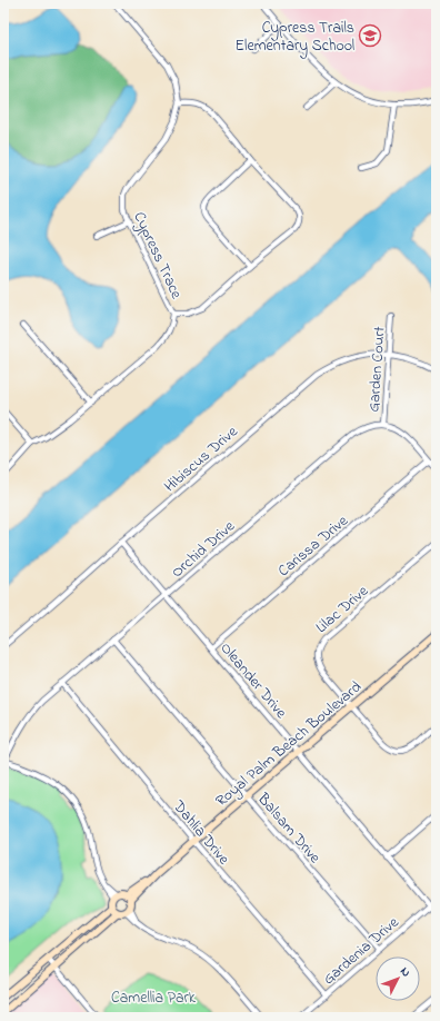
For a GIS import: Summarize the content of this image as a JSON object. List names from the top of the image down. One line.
{"streets":{"street":["Cypress Trace","Garden Court","Hibiscus Drive","Carissa Drive","Orchid Drive","Lilac Drive","Oleander Drive","Royal Palm Beach Boulevard","Balsam Drive","Dahlia Drive","Gardenia Drive"]},"crossings":[["Garden Court","Hibiscus Drive"],["Garden Court","Orchid Drive"],["Hibiscus Drive","Oleander Drive"],["Carissa Drive","Oleander Drive"],["Orchid Drive","Oleander Drive"],["Orchid Drive","Balsam Drive"],["Orchid Drive","Dahlia Drive"],["Lilac Drive","Royal Palm Beach Boulevard"],["Oleander Drive","Royal Palm Beach Boulevard"],["Oleander Drive","Gardenia Drive"],["Royal Palm Beach Boulevard","Balsam Drive"],["Royal Palm Beach Boulevard","Dahlia Drive"],["Balsam Drive","Gardenia Drive"],["Dahlia Drive","Gardenia Drive"]],"parks":["Camellia Park"],"places":{"school or university":["Cypress Trails Elementary School"]},"north":"top right"}
